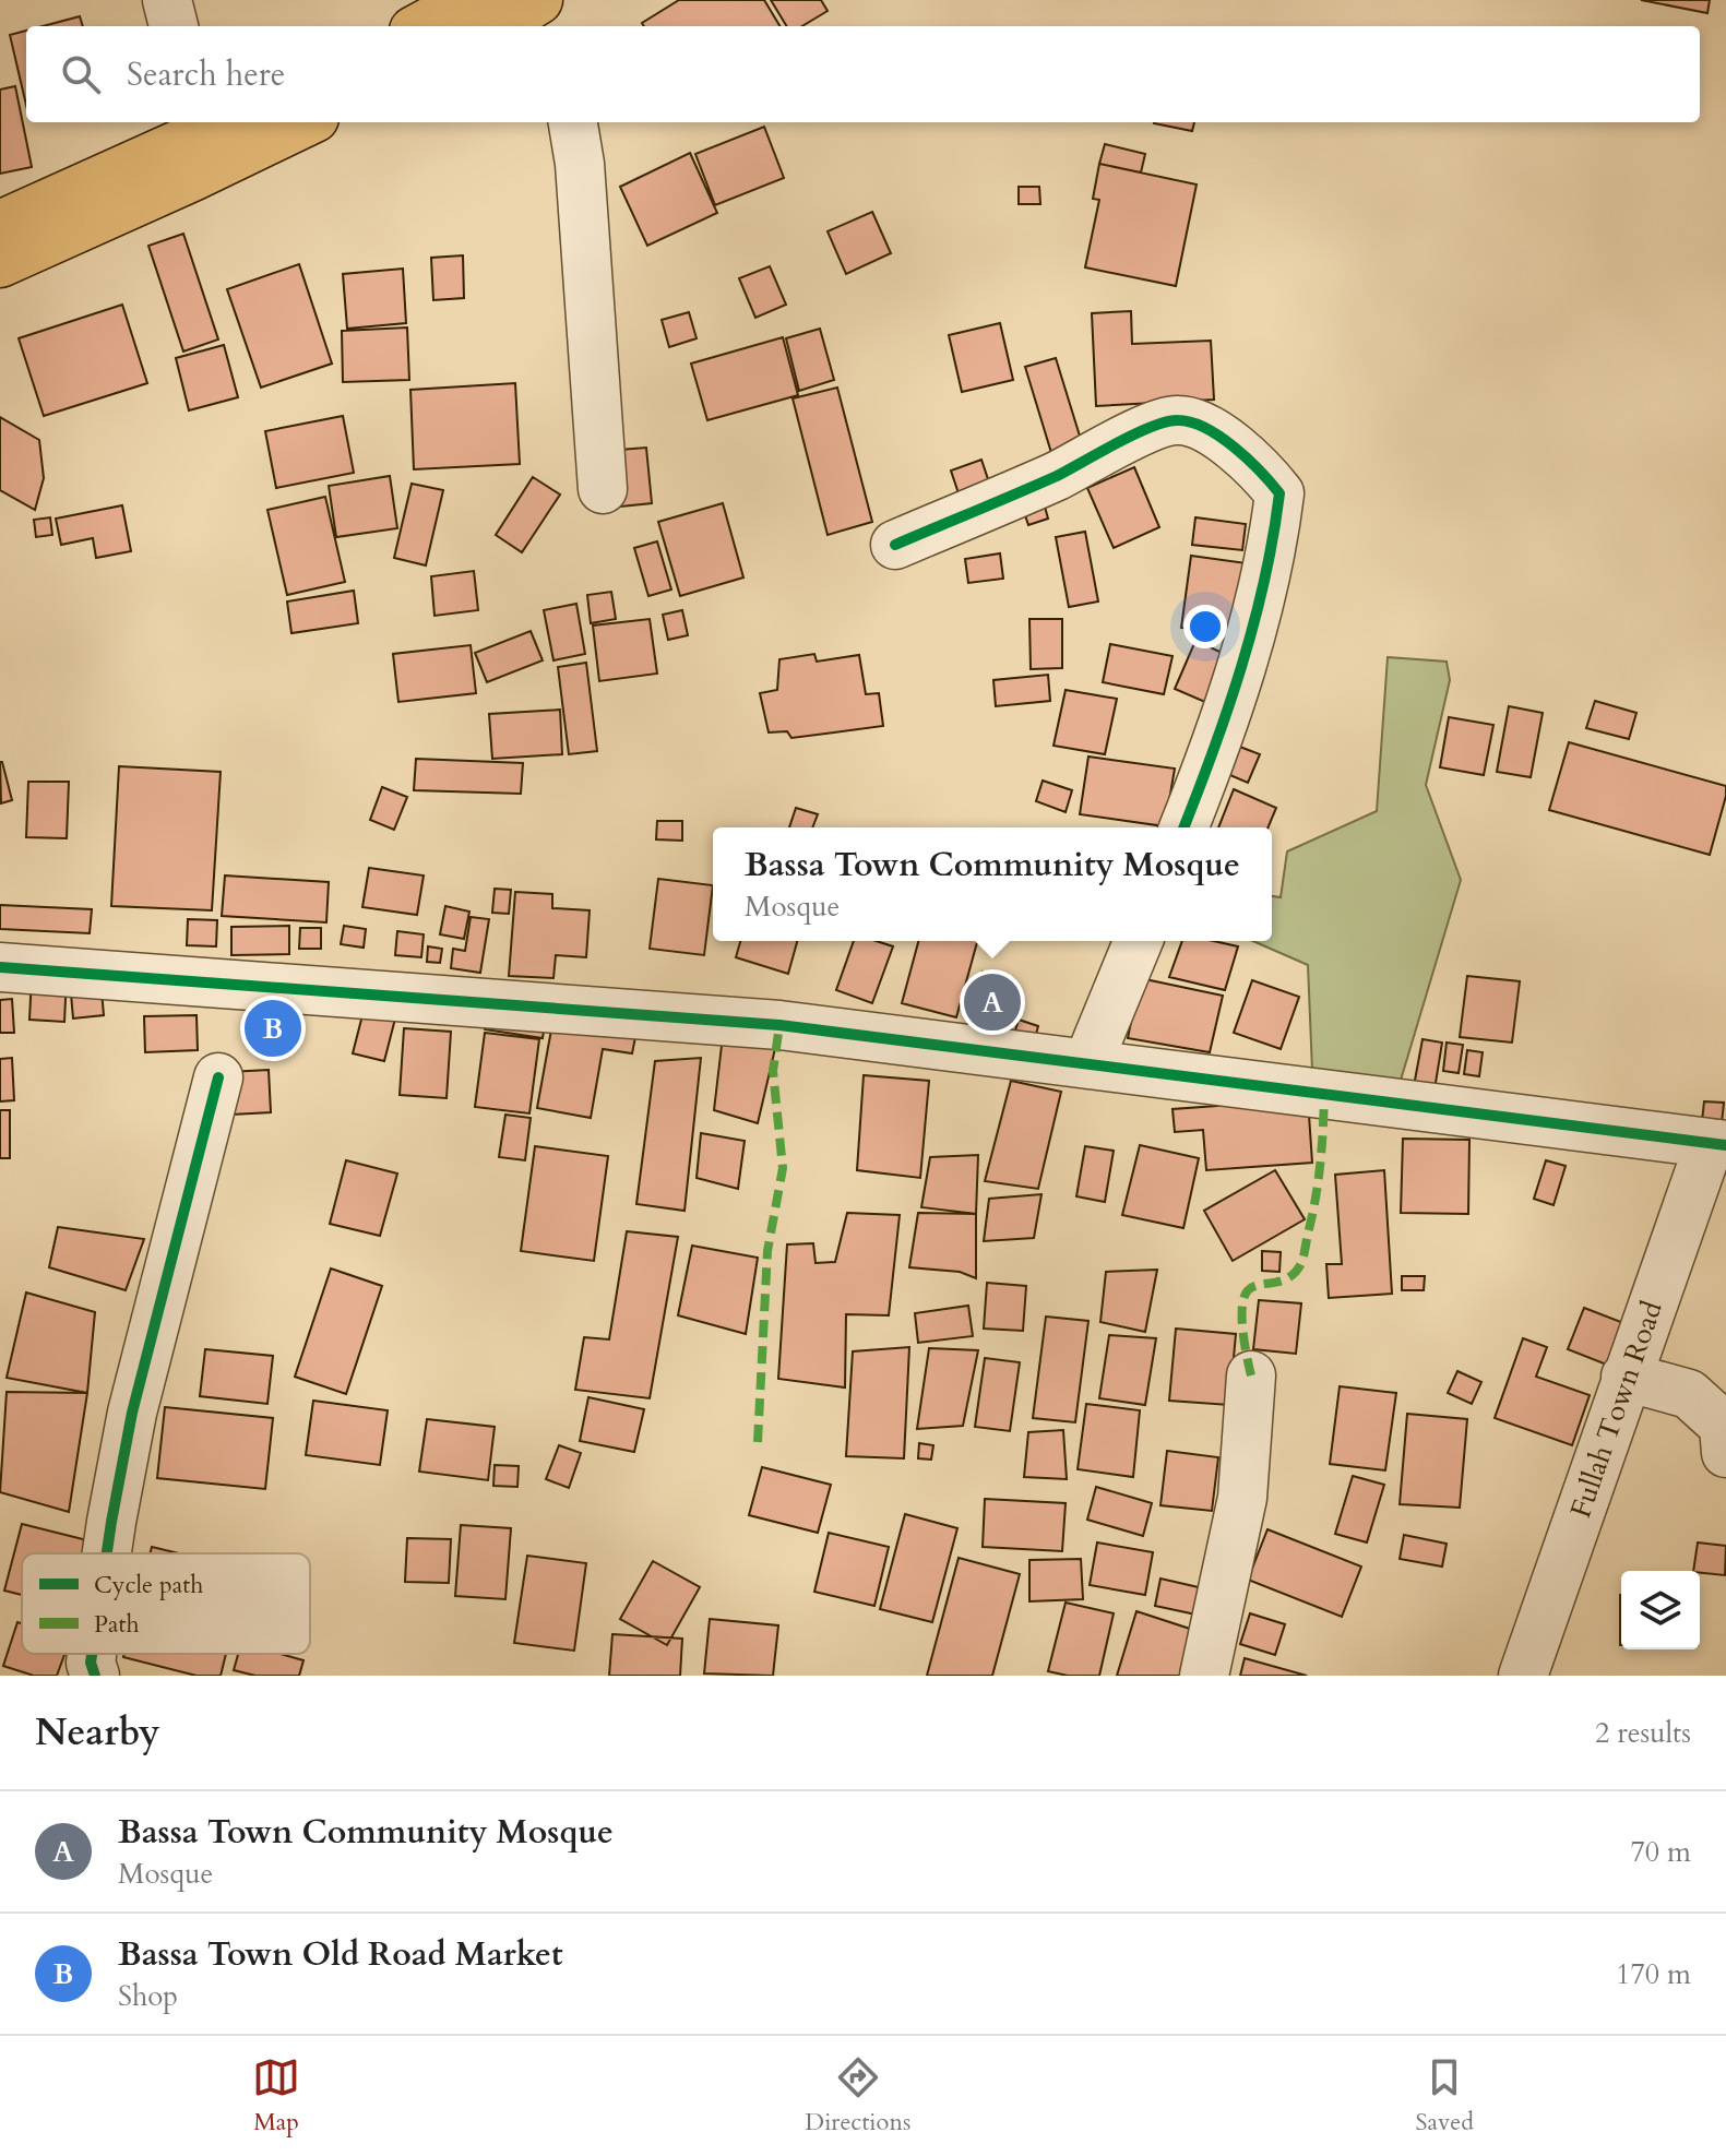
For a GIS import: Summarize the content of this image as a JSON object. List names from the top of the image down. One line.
{"streets":{"street":["Fullah Town Road"]},"legend":["Cycle path","Path"],"page":{"search":"Search here","popup":["Bassa Town Community Mosque","Mosque"],"pins":["A","B"],"heading":["Nearby","2 results"],"list":[{"mark":"A","name":"Bassa Town Community Mosque","note":"Mosque","value":"70 m"},{"mark":"B","name":"Bassa Town Old Road Market","note":"Shop","value":"170 m"}],"nav":["Map","Directions","Saved"]}}
